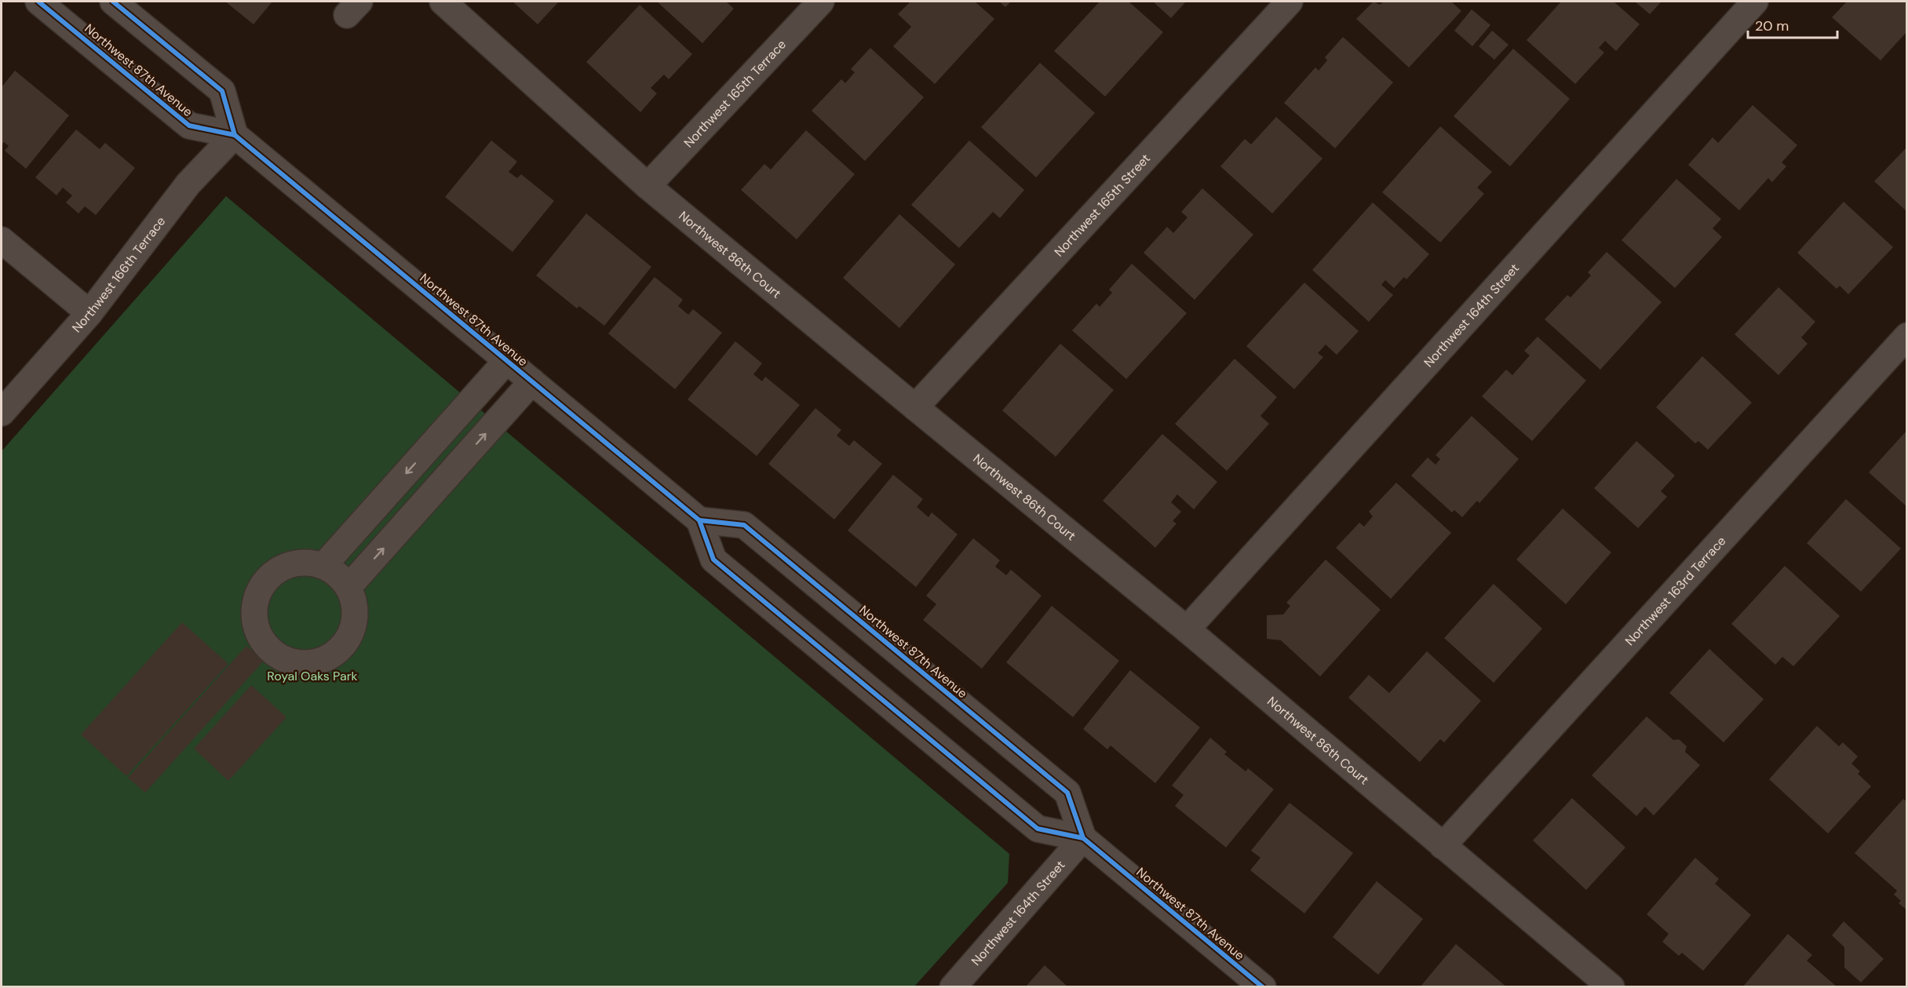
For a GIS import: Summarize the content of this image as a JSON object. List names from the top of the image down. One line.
{"streets":{"street":["Northwest 87th Avenue","Northwest 165th Terrace","Northwest 165th Street","Northwest 86th Court","Northwest 166th Terrace","Northwest 164th Street","Northwest 163rd Terrace"]},"crossings":[["Northwest 87th Avenue","Northwest 166th Terrace"],["Northwest 87th Avenue","Northwest 164th Street"],["Northwest 165th Terrace","Northwest 86th Court"],["Northwest 165th Street","Northwest 86th Court"],["Northwest 86th Court","Northwest 164th Street"],["Northwest 86th Court","Northwest 163rd Terrace"]],"parks":["Royal Oaks Park"],"scale_bar":"20 m"}
